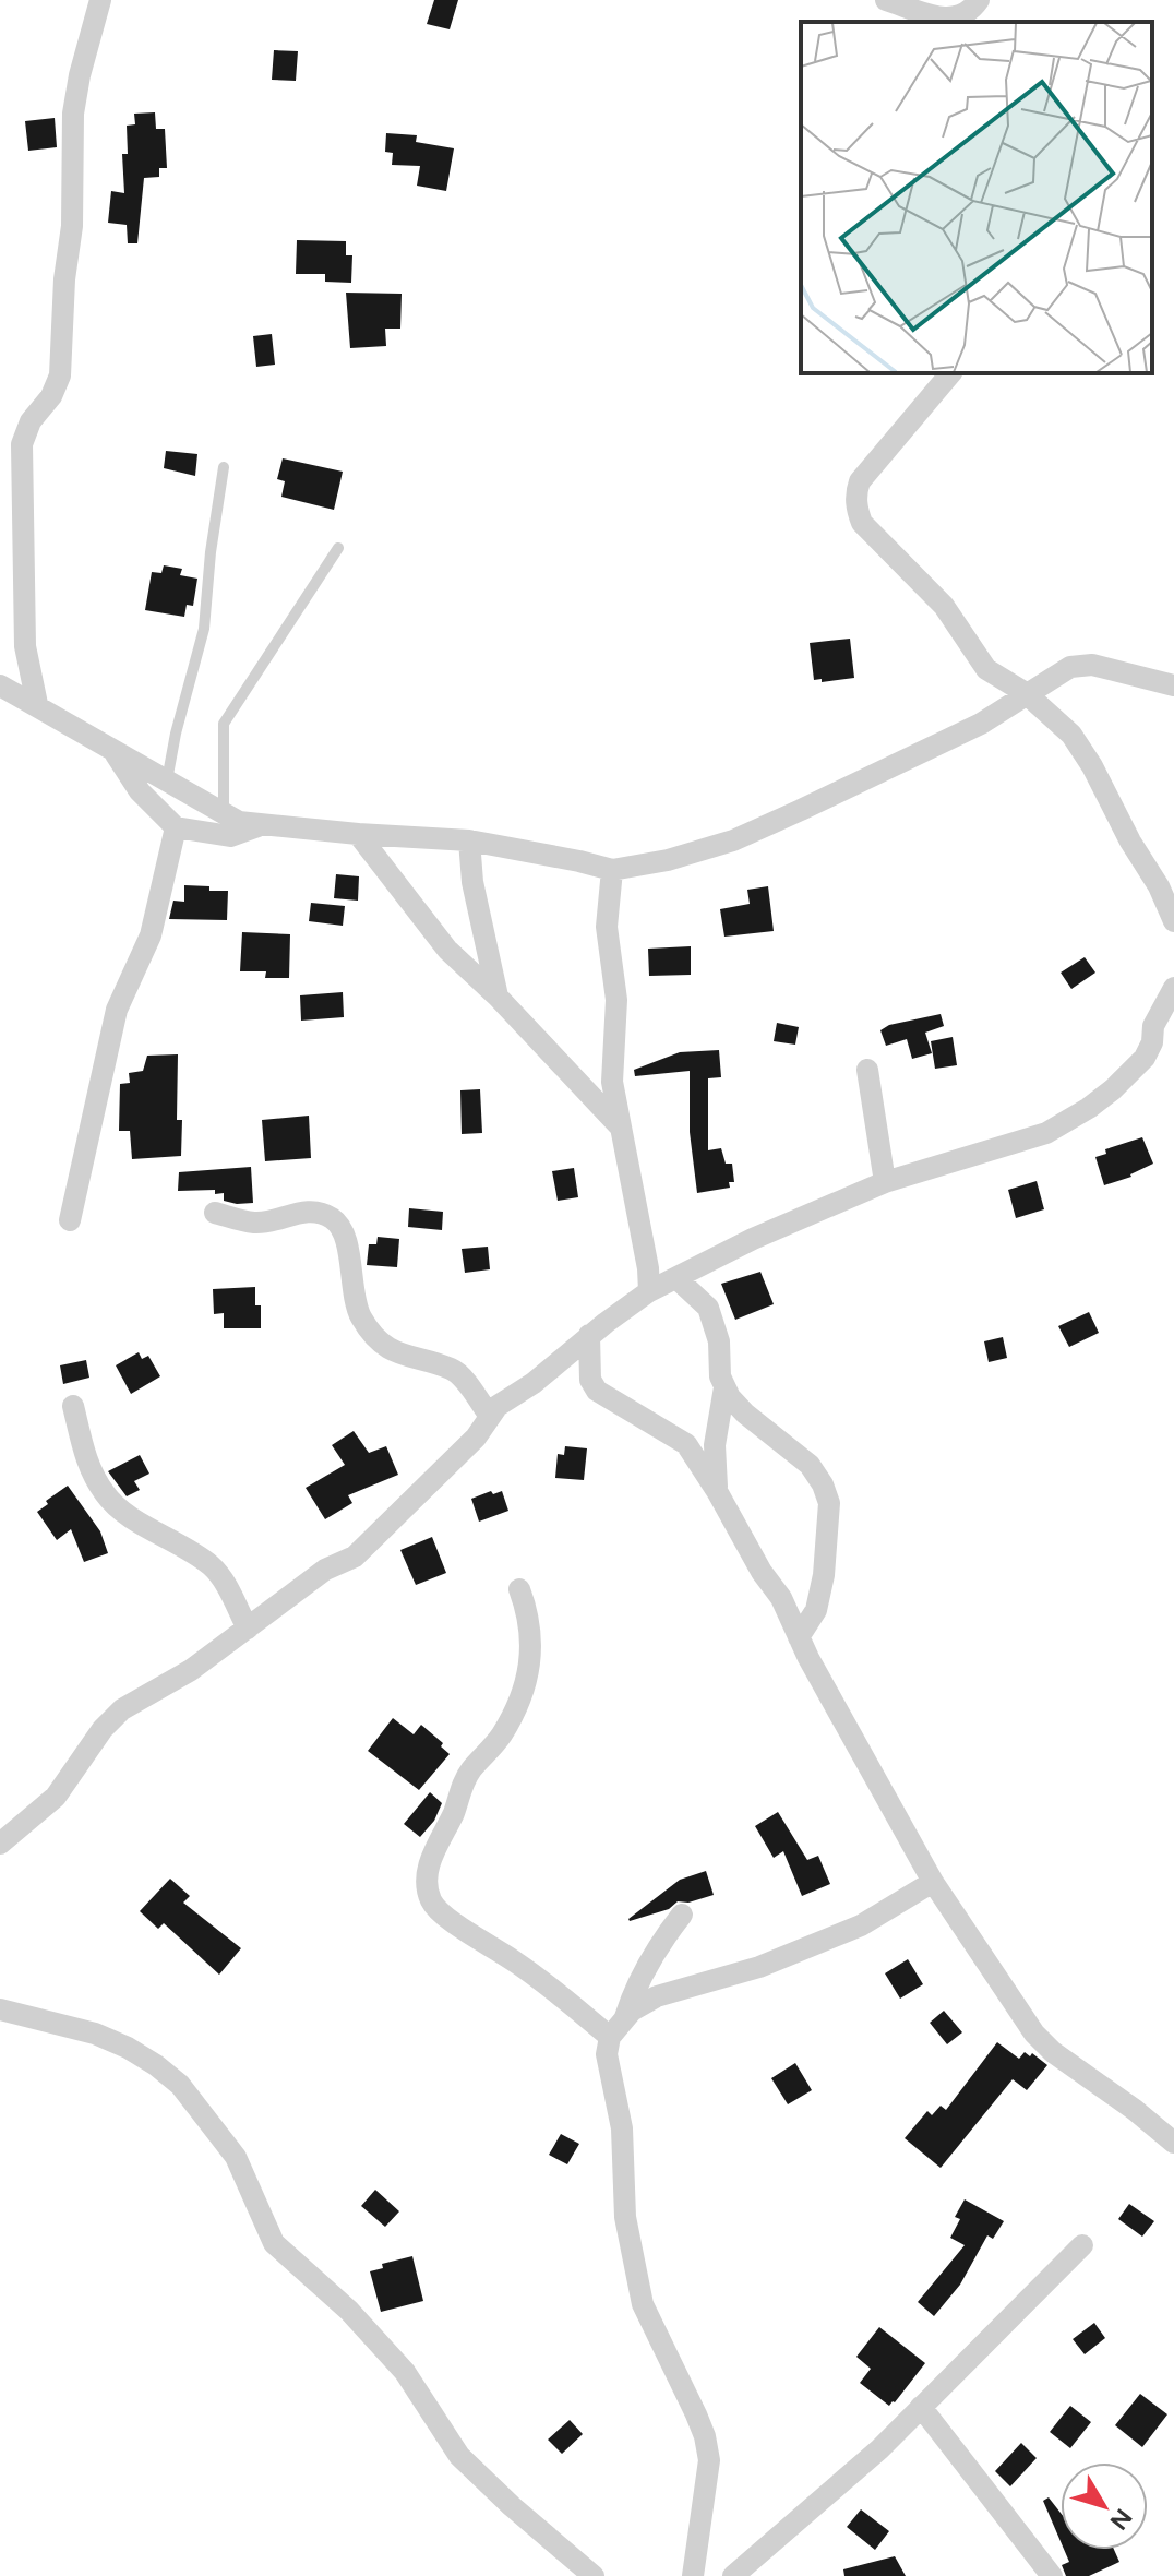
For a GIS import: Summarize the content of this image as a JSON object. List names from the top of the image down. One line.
{"north":"bottom right"}
